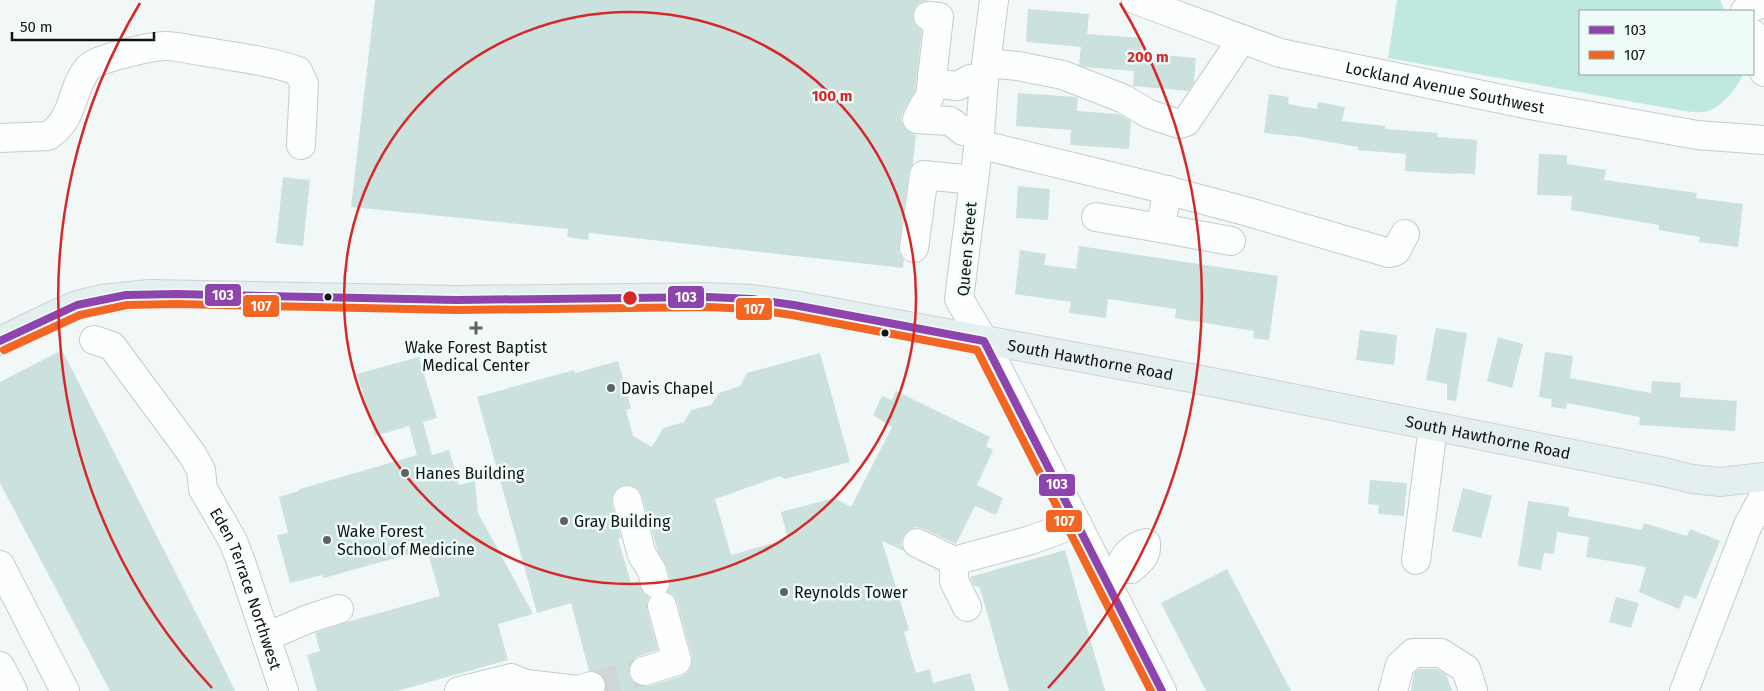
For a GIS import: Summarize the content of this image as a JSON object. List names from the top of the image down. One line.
{"streets":{"main road":["South Hawthorne Road"],"street":["Lockland Avenue Southwest","Queen Street","Eden Terrace Northwest"]},"crossings":[["Queen Street","South Hawthorne Road"],["South Hawthorne Road","Eden Terrace Northwest"]],"places":{"health":["Wake Forest Baptist Medical Center"],"other":["Davis Chapel","Hanes Building","Gray Building","Wake Forest School of Medicine","Reynolds Tower"]},"lines":["transit line 103","transit line 107"],"legend":["103","107"],"scale_bar":"50 m","rings":["200 m","100 m"]}
